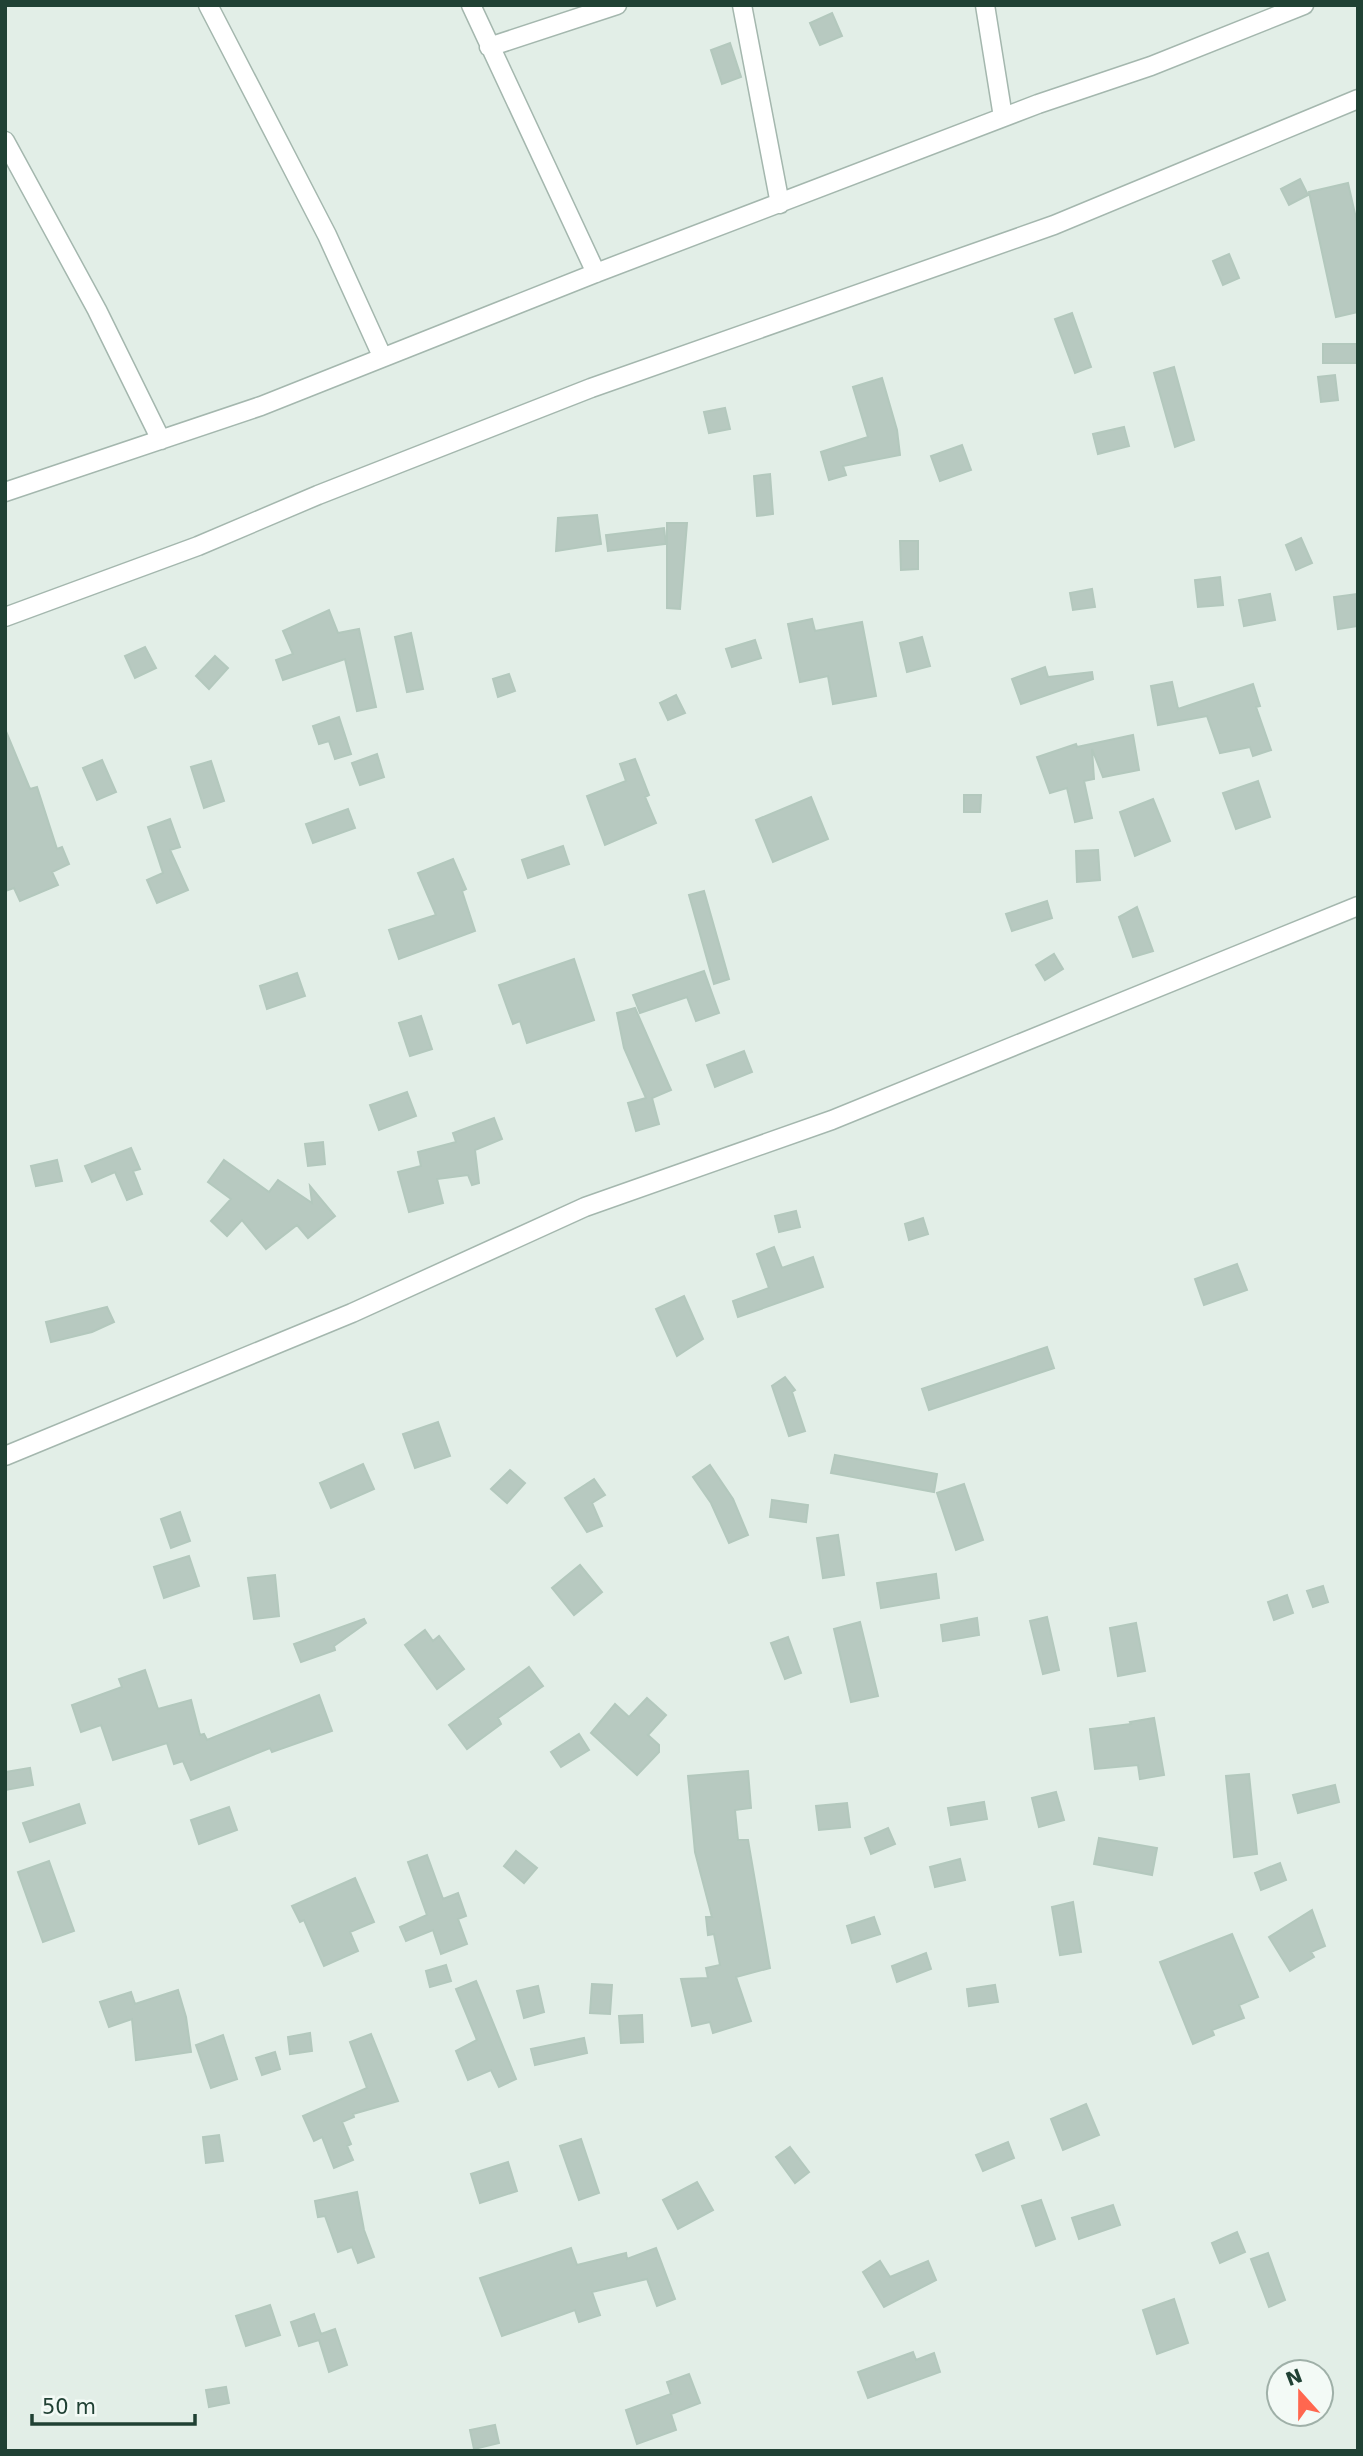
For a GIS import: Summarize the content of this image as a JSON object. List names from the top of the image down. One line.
{"scale_bar":"50 m","north":"top"}
